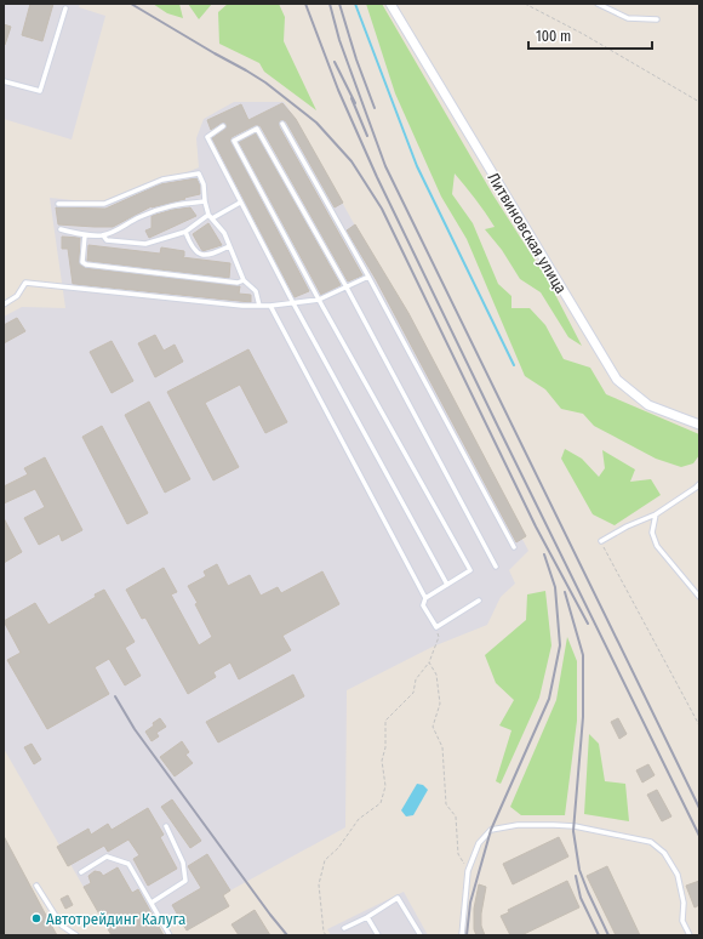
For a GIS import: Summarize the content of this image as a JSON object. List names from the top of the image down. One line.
{"streets":{"street":["Литвиновская улица"]},"places":["Автотрейдинг Калуга"],"scale_bar":"100 m"}
